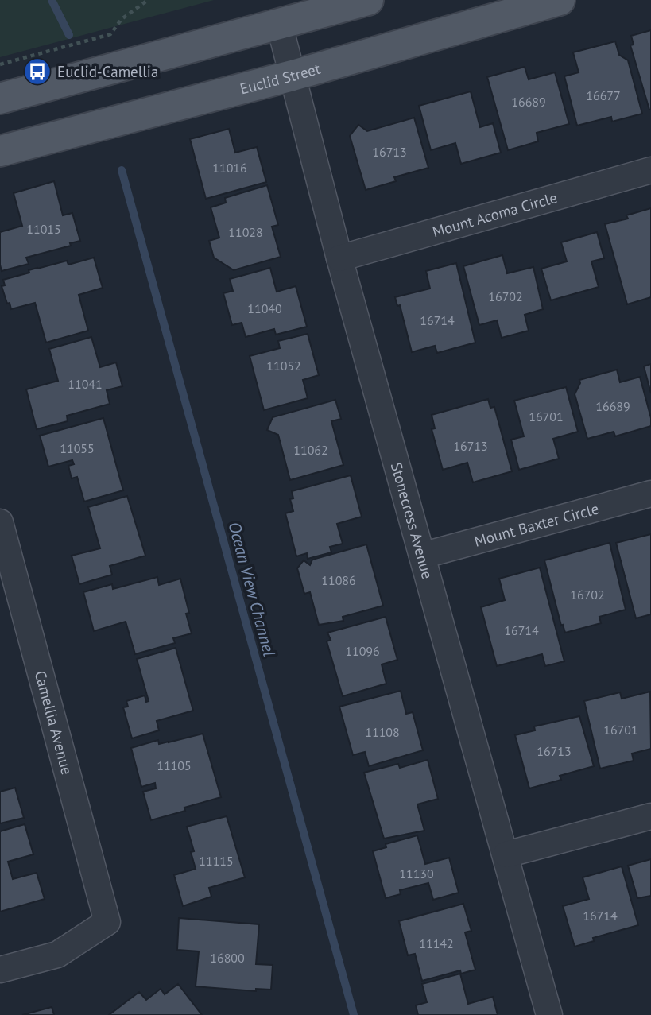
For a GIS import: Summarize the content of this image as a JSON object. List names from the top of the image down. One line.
{"streets":{"main road":["Euclid Street"],"street":["Mount Acoma Circle","Stonecress Avenue","Mount Baxter Circle","Camellia Avenue"]},"crossings":[["Euclid Street","Stonecress Avenue"],["Mount Acoma Circle","Stonecress Avenue"],["Stonecress Avenue","Mount Baxter Circle"]],"water":["Ocean View Channel"],"places":{"bus stop":["Euclid-Camellia"]},"house_numbers":["16677","16689","16713","11016","11015","11028","16702","11040","16714","11052","11041","16689","16701","16713","11055","11062","11086","16702","16714","11096","16701","11108","16713","11105","11115","11130","16714","11142","16800"]}
